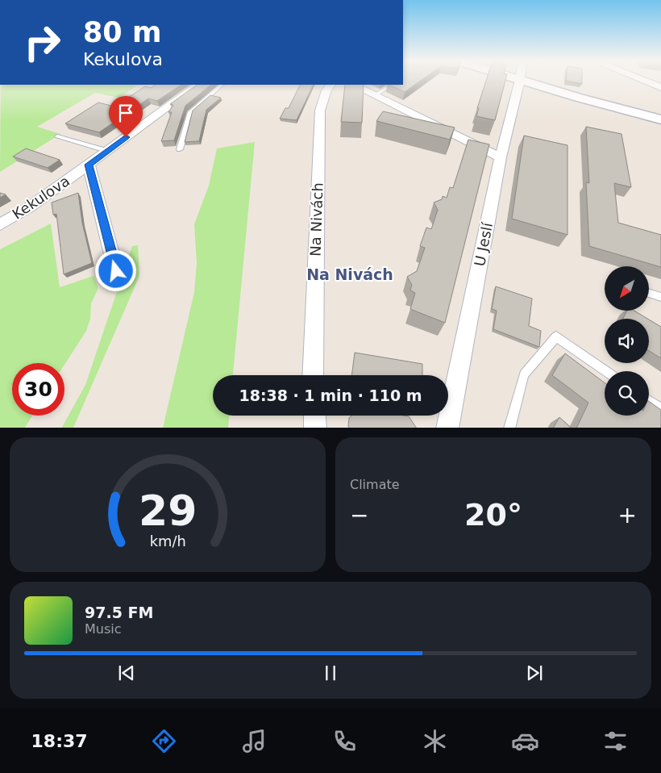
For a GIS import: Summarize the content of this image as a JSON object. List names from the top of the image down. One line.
{"streets":{"street":["Kekulova","Na Nivách","U Jeslí"]},"districts":["Na Nivách"],"north":"bottom left","page":{"turn":["80 m","Kekulova"],"limit":"30","trip":"18:38 · 1 min · 110 m","tile":"Climate","heat":["−","20°","+"],"song":["97.5 FM","Music"],"tabs":"18:37","gauge":["29","km/h"]}}
